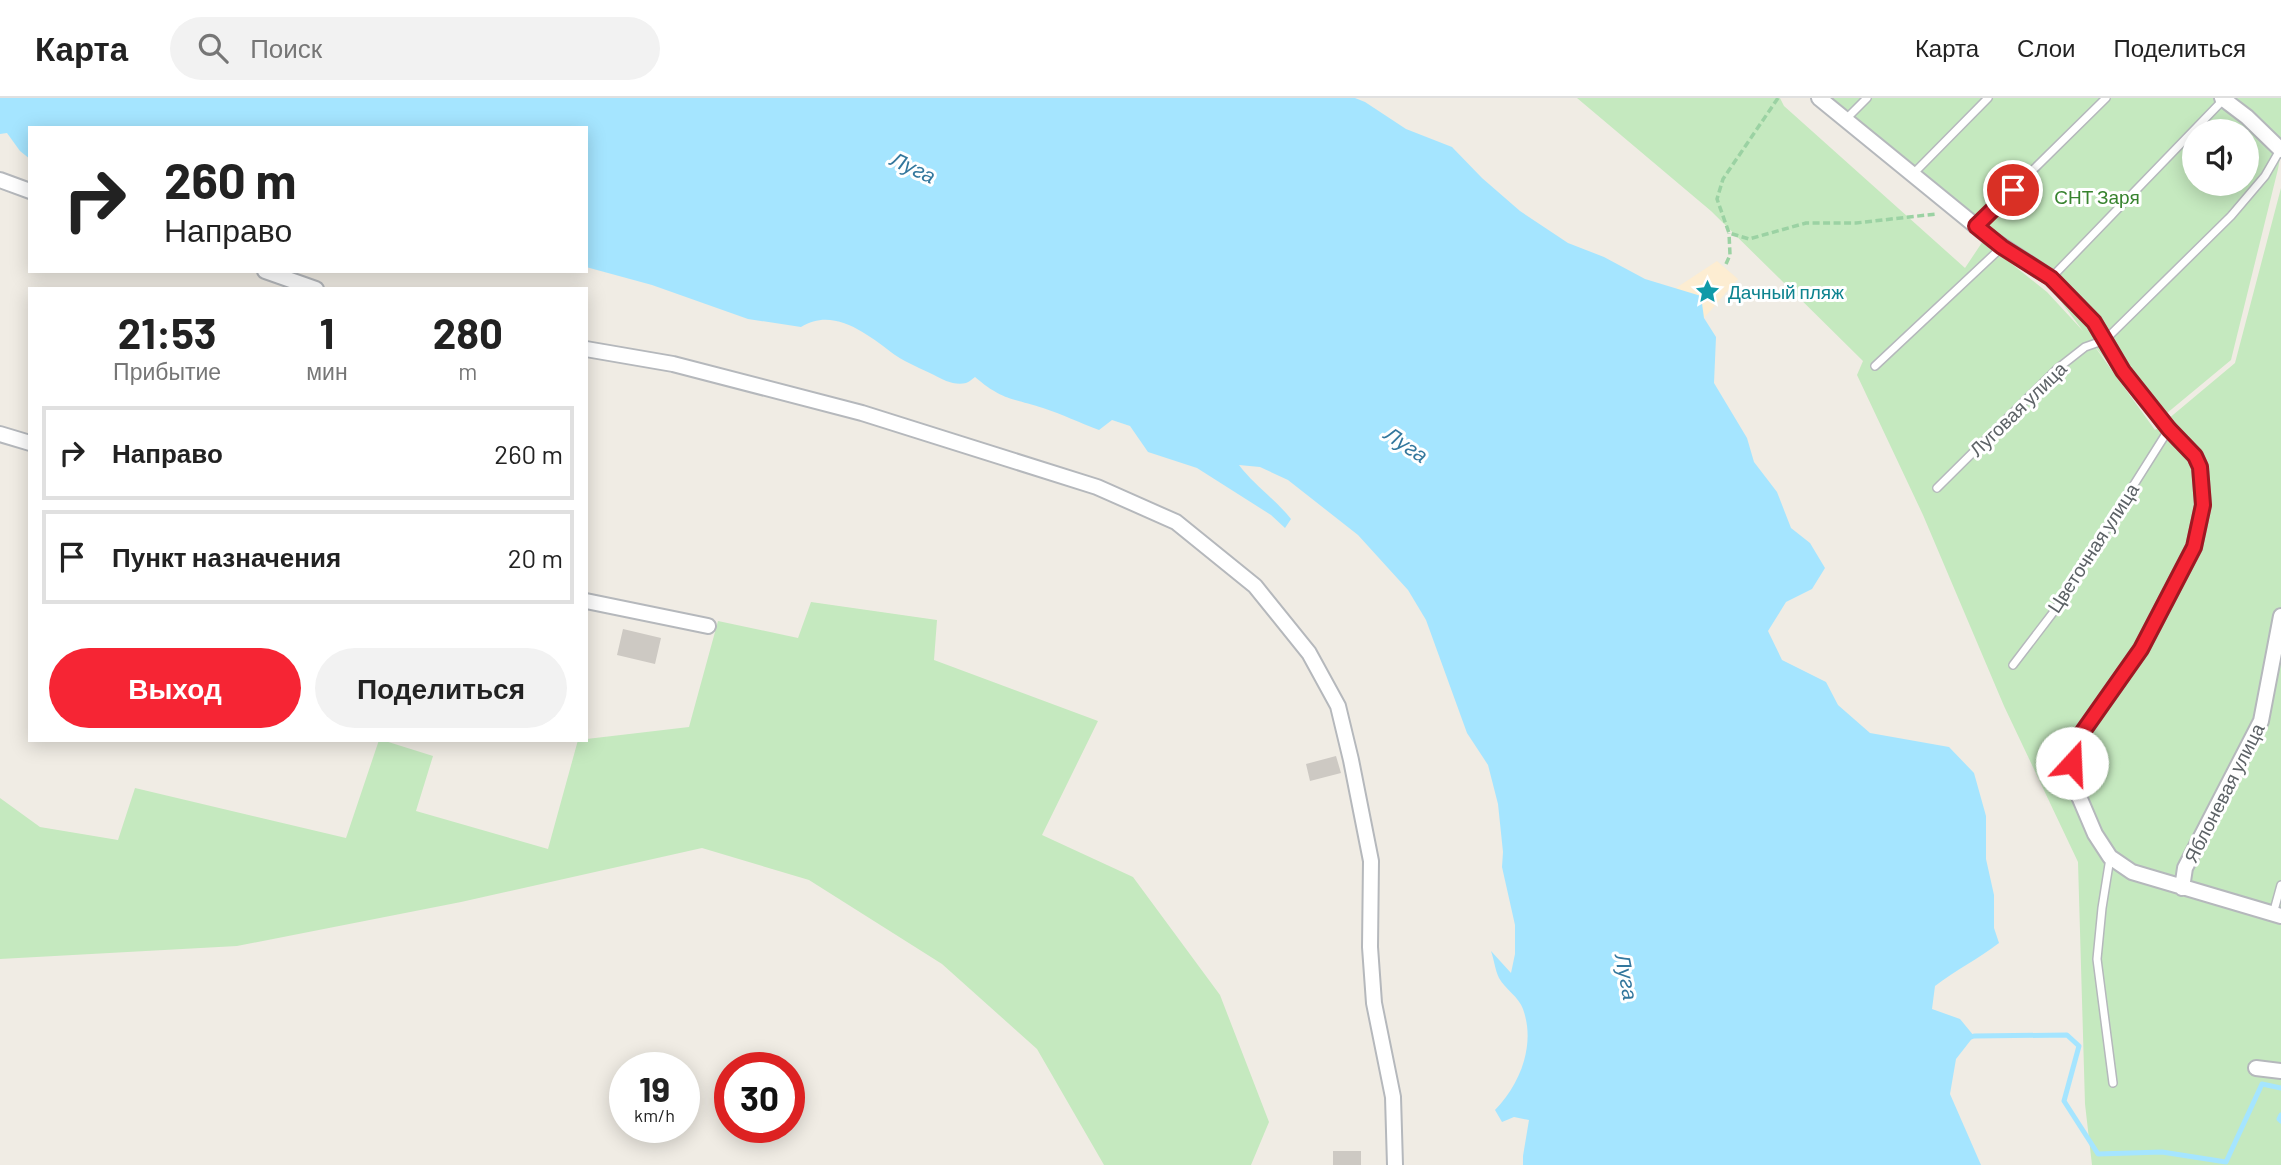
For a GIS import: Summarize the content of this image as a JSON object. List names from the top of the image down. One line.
{"streets":{"street":["Яблоневая улица"],"lane":["Луговая улица","Цветочная улица"]},"water":["Луга"],"parks":["СНТ Заря"],"places":{"place":["Дачный пляж"]},"page":{"header":"Карта","search":"Поиск","nav":["Карта","Слои","Поделиться"],"turn":["260 m","Направо"],"eta":["21:53","Прибытие","1","мин","280","m"],"list":[{"name":"Направо","value":"260 m"},{"name":"Пункт назначения","value":"20 m"}],"buttons":["Выход","Поделиться"],"speed":"19 km/h","limit":"30"}}
